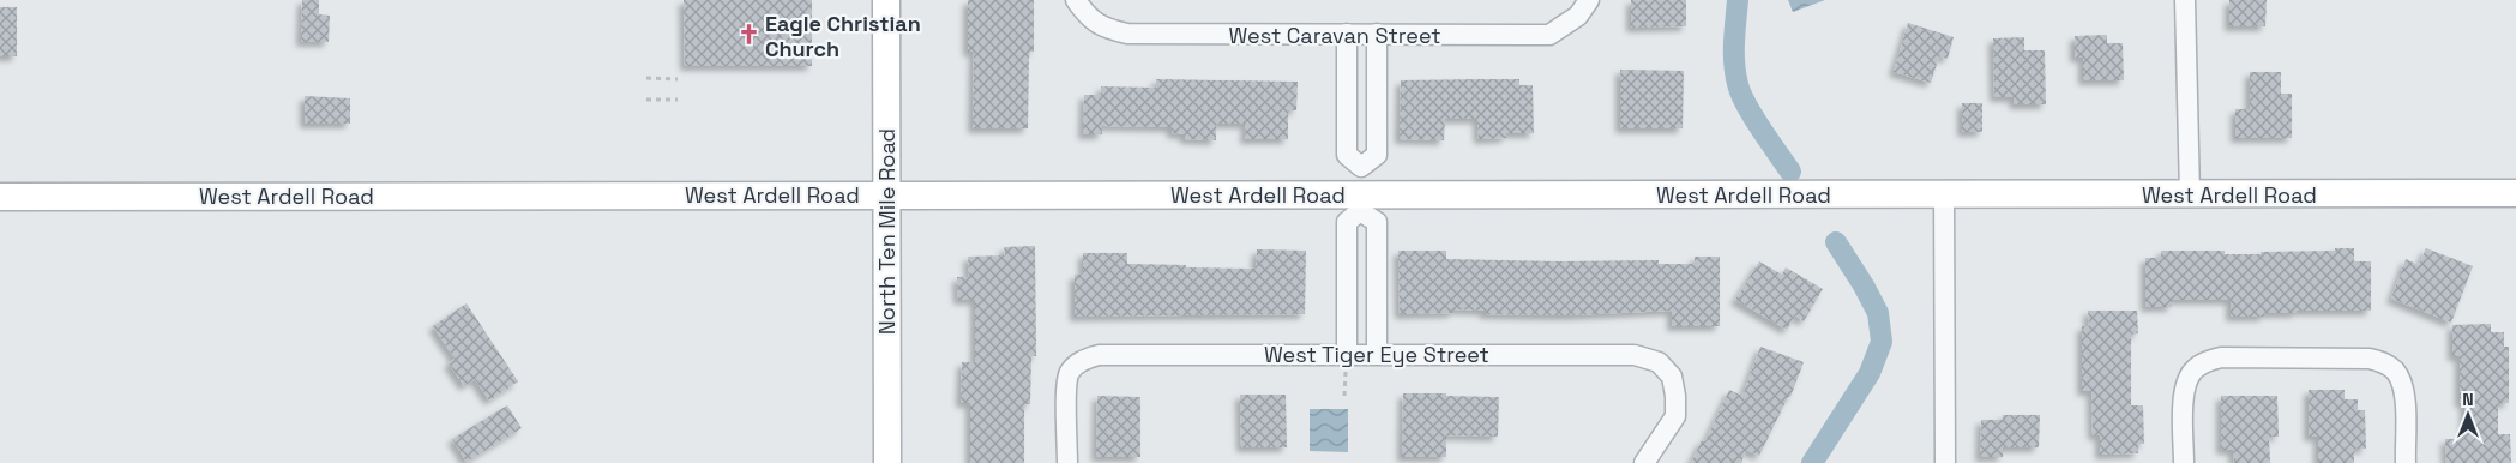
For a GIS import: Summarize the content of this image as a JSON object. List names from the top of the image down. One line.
{"streets":{"street":["West Caravan Street","West Ardell Road","North Ten Mile Road","West Tiger Eye Street"]},"crossings":[["West Ardell Road","North Ten Mile Road"]],"places":{"church":["Eagle Christian Church"]},"north":"top"}
